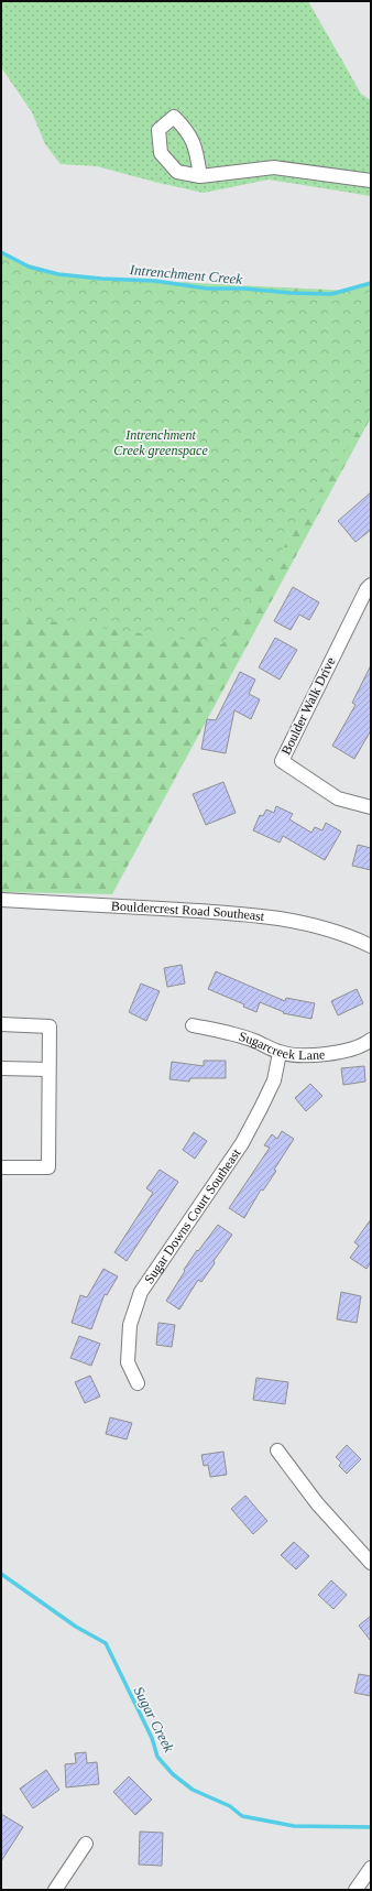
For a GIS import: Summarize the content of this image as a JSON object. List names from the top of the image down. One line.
{"streets":{"street":["Boulder Walk Drive","Bouldercrest Road Southeast","Sugarcreek Lane","Sugar Downs Court Southeast"]},"crossings":[["Sugarcreek Lane","Sugar Downs Court Southeast"]],"water":["Intrenchment Creek","Sugar Creek"],"parks":["Intrenchment Creek greenspace"]}
